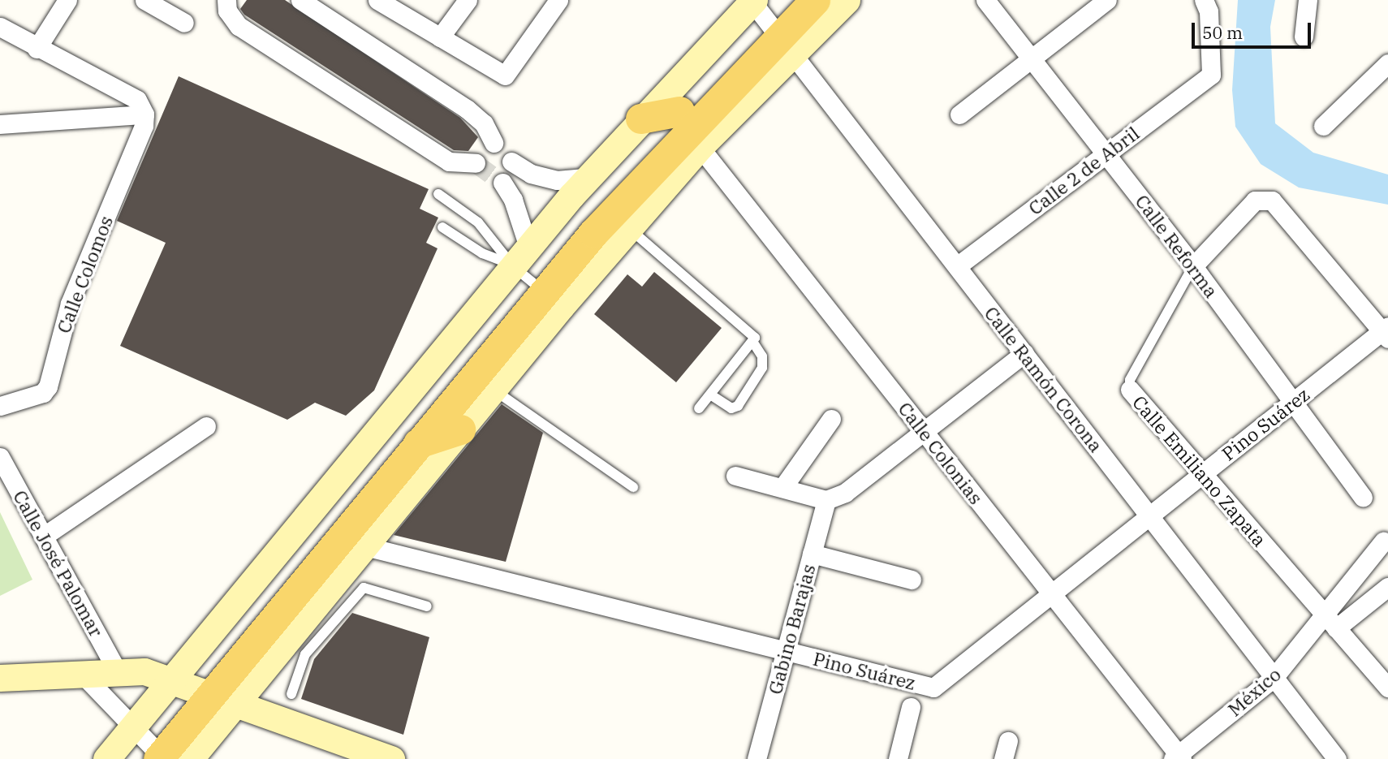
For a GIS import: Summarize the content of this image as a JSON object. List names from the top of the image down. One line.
{"streets":{"street":["Calle 2 de Abril","Calle Reforma","Calle Colomos","Calle Ramón Corona","Pino Suárez","Calle Colonias","Calle Emiliano Zapata","Calle José Palomar","Gabino Barajas","México"]},"crossings":[["Calle 2 de Abril","Calle Reforma"],["Calle 2 de Abril","Calle Ramón Corona"],["Calle Reforma","Pino Suárez"],["Calle Reforma","Calle Emiliano Zapata"],["Calle Ramón Corona","Pino Suárez"],["Calle Ramón Corona","México"],["Pino Suárez","Calle Colonias"],["Pino Suárez","Calle Emiliano Zapata"],["Pino Suárez","Gabino Barajas"],["Calle Colonias","México"],["Calle Emiliano Zapata","México"]],"scale_bar":"50 m"}
